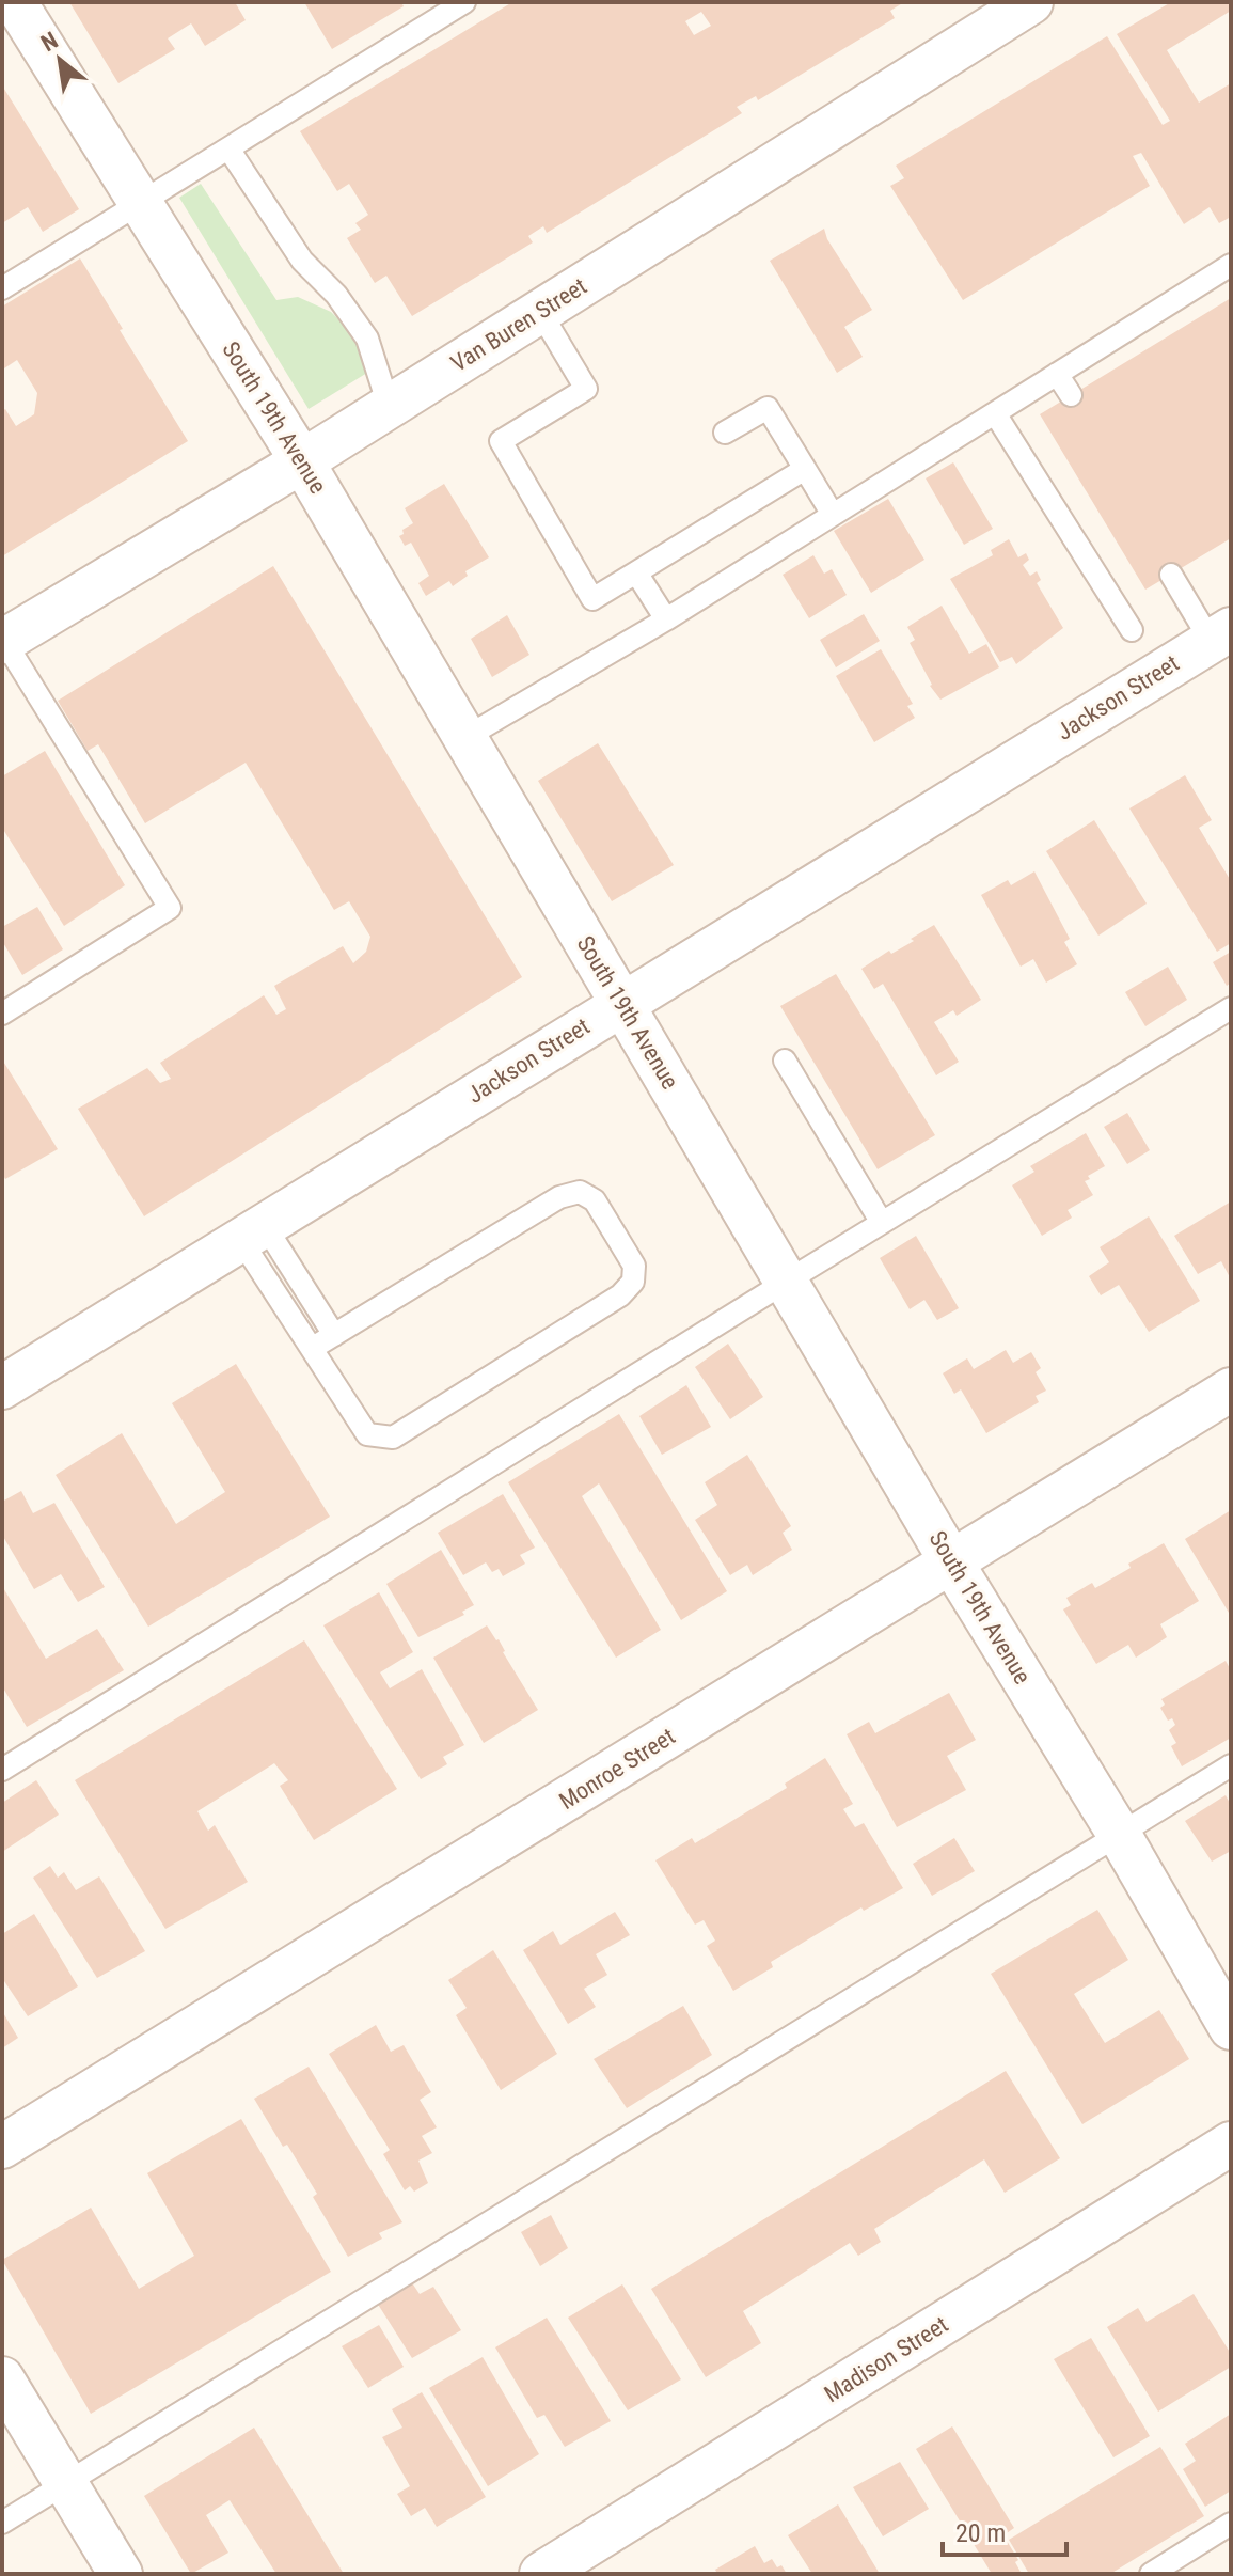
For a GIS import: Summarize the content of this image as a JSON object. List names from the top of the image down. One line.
{"streets":{"street":["Van Buren Street","South 19th Avenue","Jackson Street","Monroe Street","Madison Street"]},"crossings":[["Van Buren Street","South 19th Avenue"],["South 19th Avenue","Jackson Street"],["South 19th Avenue","Monroe Street"]],"scale_bar":"20 m","north":"top left"}
